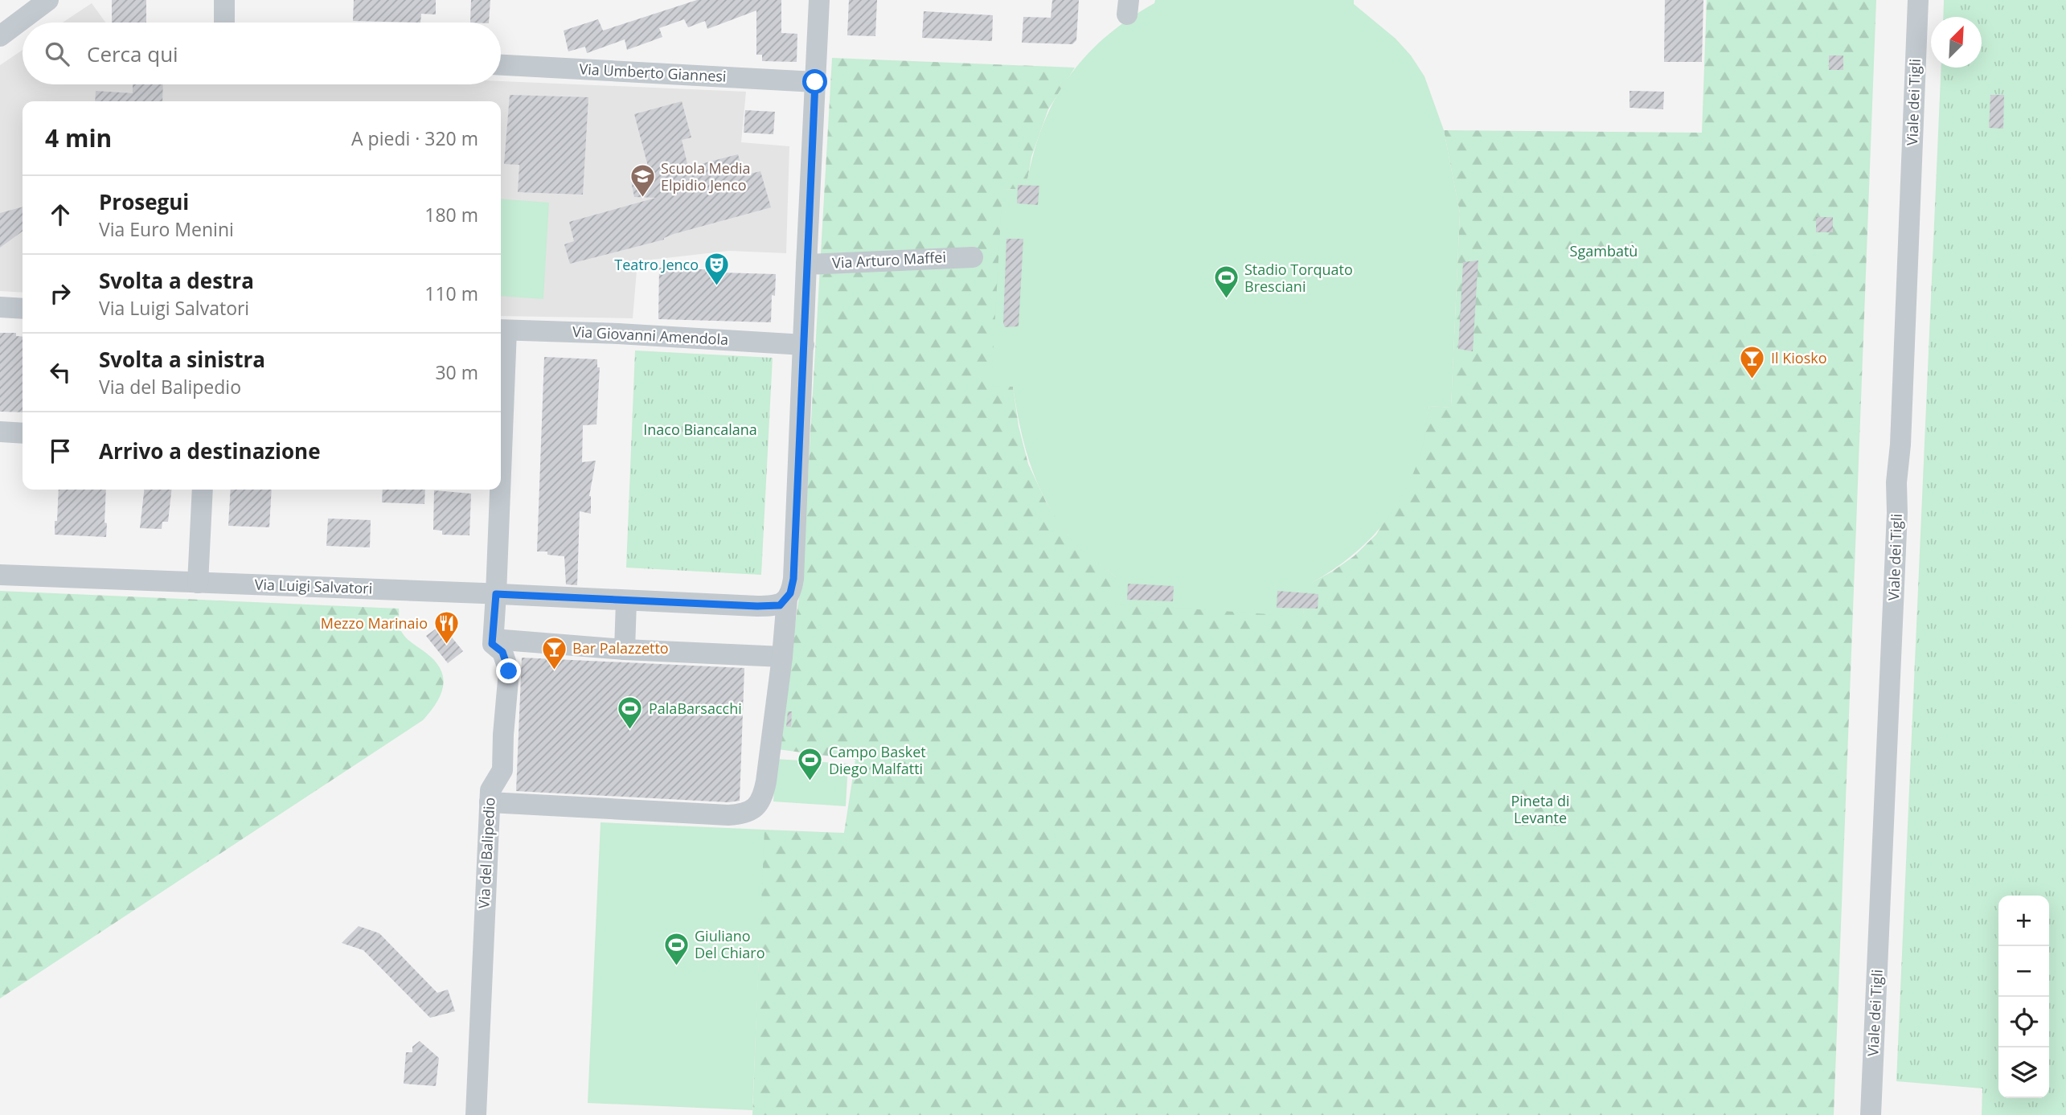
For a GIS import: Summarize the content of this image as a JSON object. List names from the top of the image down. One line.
{"streets":{"street":["Via Umberto Giannesi","Viale dei Tigli","Via Arturo Maffei","Via Giovanni Amendola","Via Luigi Salvatori","Via del Balipedio"]},"parks":["Sgambatù","Inaco Biancalana","Pineta di Levante"],"places":{"school or university":["Scuola Media Elpidio Jenco"],"theatre":["Teatro Jenco"],"sports":["Stadio Torquato Bresciani","PalaBarsacchi","Campo Basket Diego Malfatti","Giuliano Del Chiaro"],"bar":["Il Kiosko","Bar Palazzetto"],"restaurant":["Mezzo Marinaio"]},"north":"top right","page":{"search":"Cerca qui","heading":["4 min","A piedi · 320 m"],"list":[["Prosegui","Via Euro Menini","180 m"],["Svolta a destra","Via Luigi Salvatori","110 m"],["Svolta a sinistra","Via del Balipedio","30 m"],"Arrivo a destinazione"],"map_buttons":["+","−"]}}
